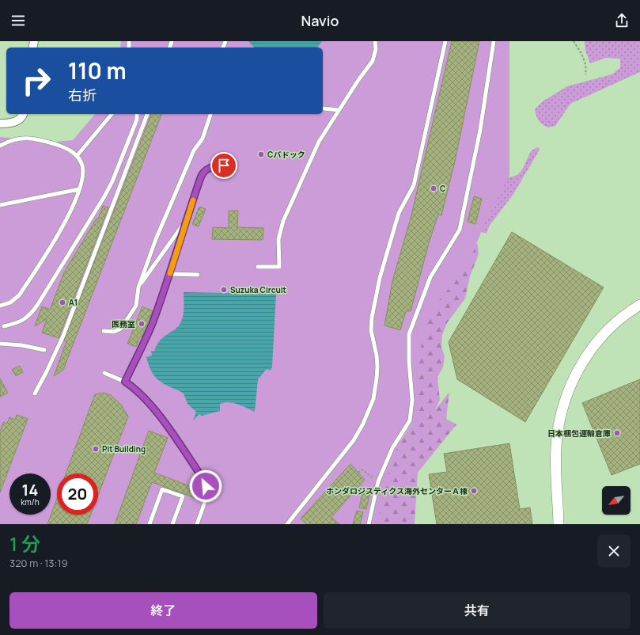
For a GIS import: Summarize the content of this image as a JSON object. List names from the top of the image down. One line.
{"places":["Cパドック","C","Suzuka Circuit","A1","医務室","日本梱包運輸倉庫","Pit Building","ホンダロジスティクス海外センターＡ棟"],"north":"bottom left","page":{"header":"Navio","turn":["110 m","右折"],"speed":"14 km/h","limit":"20","heading":["1 分","320 m · 13:19"],"buttons":["終了","共有"]}}
